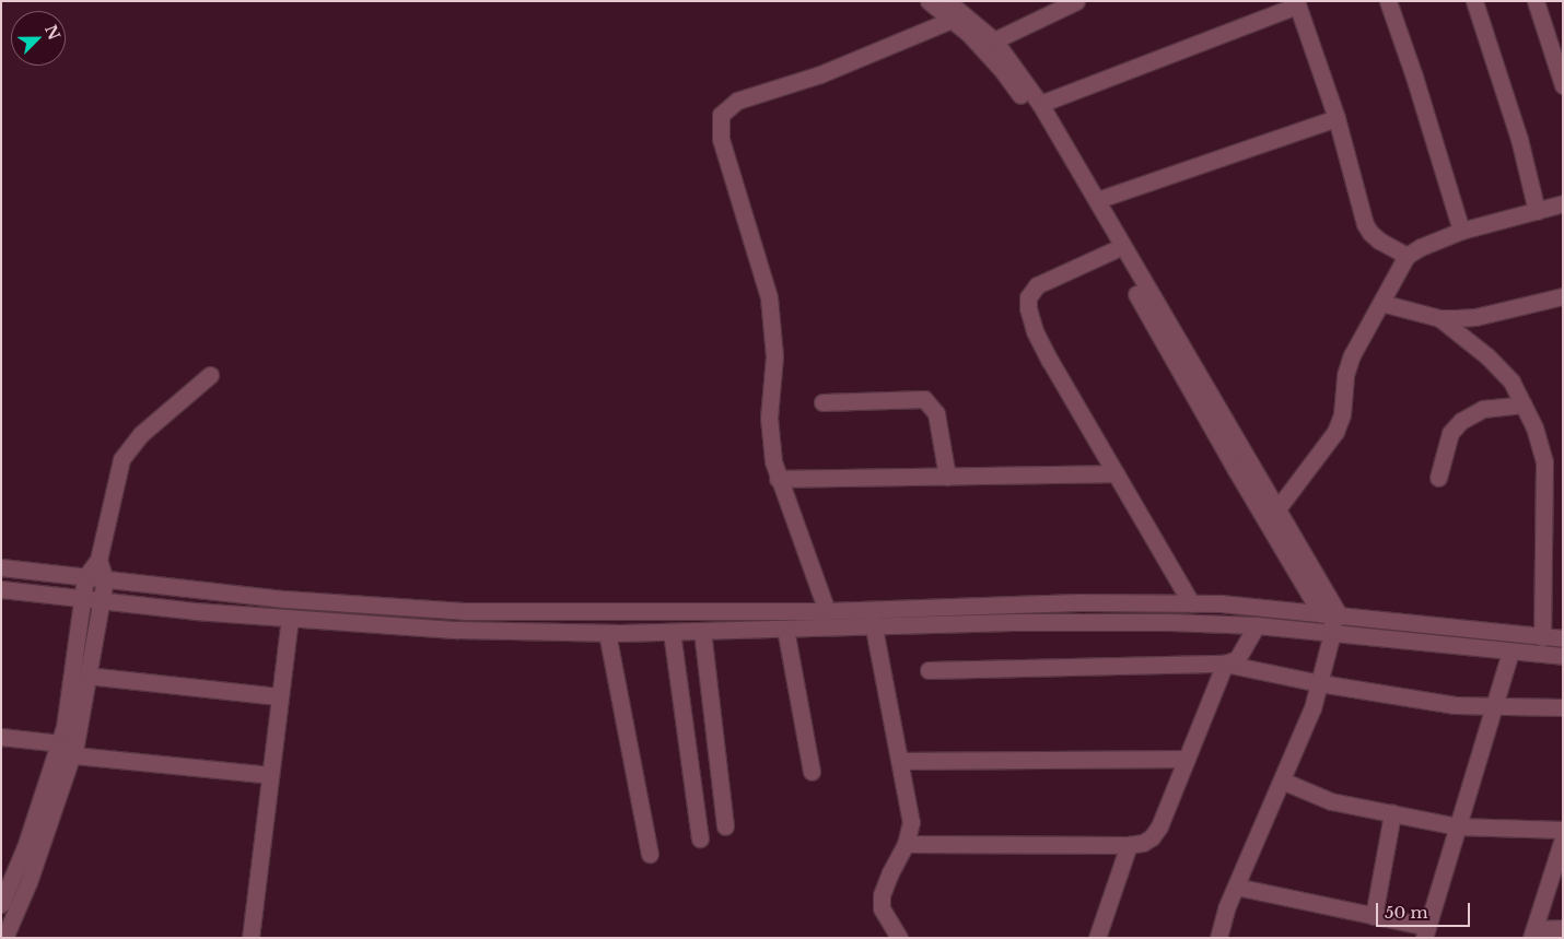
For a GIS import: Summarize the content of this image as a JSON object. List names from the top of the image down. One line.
{"scale_bar":"50 m","north":"top right"}
